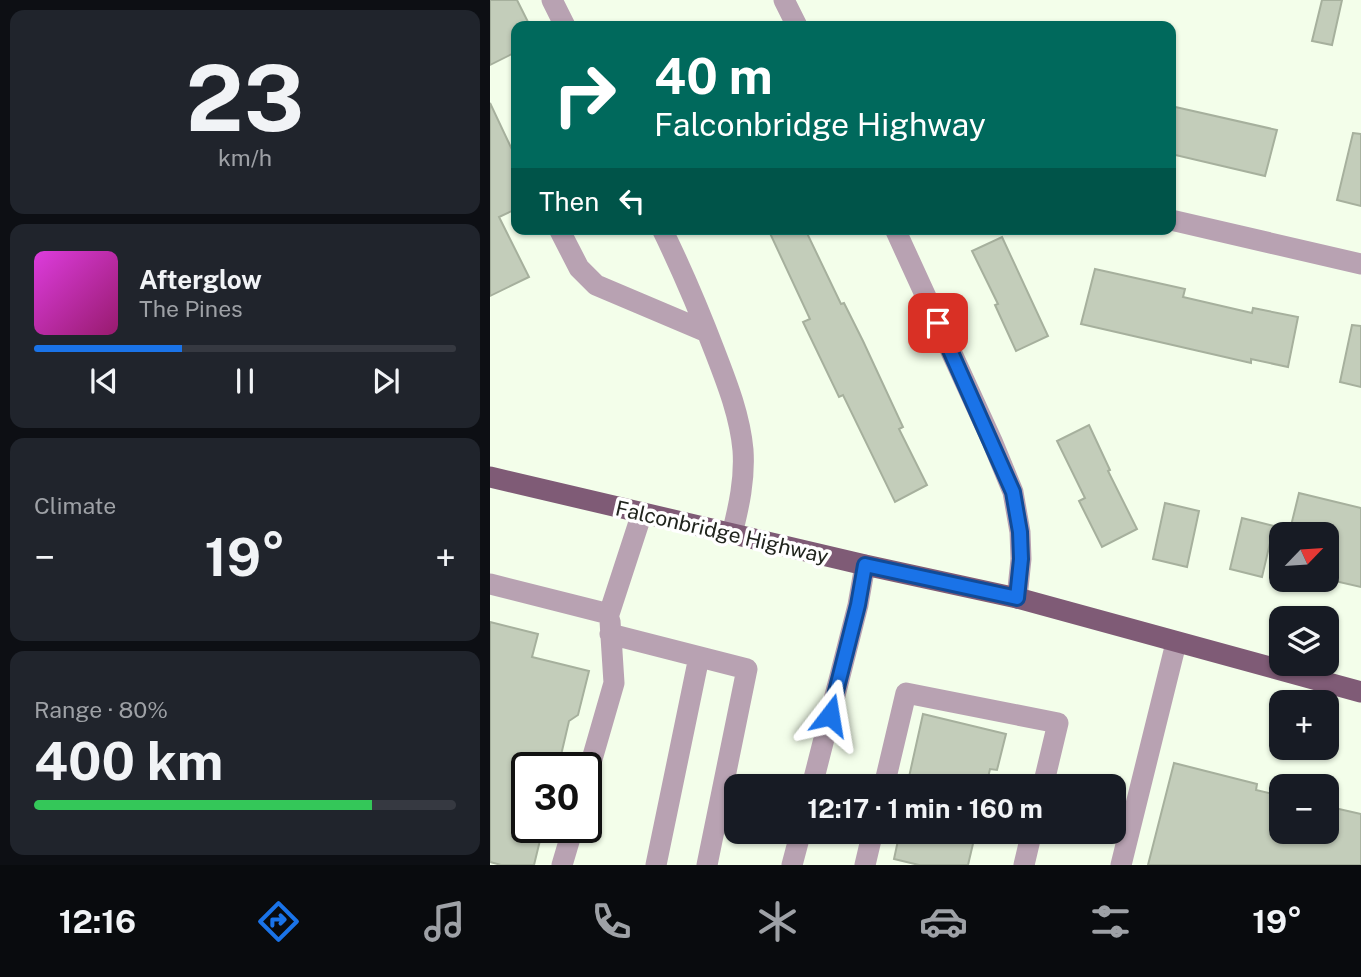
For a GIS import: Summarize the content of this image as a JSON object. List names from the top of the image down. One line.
{"streets":{"main road":["Falconbridge Highway"]},"north":"top right","page":{"tile":[["23","km/h"],"Climate",["Range · 80%","400 km"]],"turn":["40 m","Falconbridge Highway"],"then":"Then","song":["Afterglow","The Pines"],"map_buttons":["+","−"],"heat":["−","19°","+"],"limit":"30","trip":"12:17 · 1 min · 160 m","tabs":["12:16","19°"]}}
